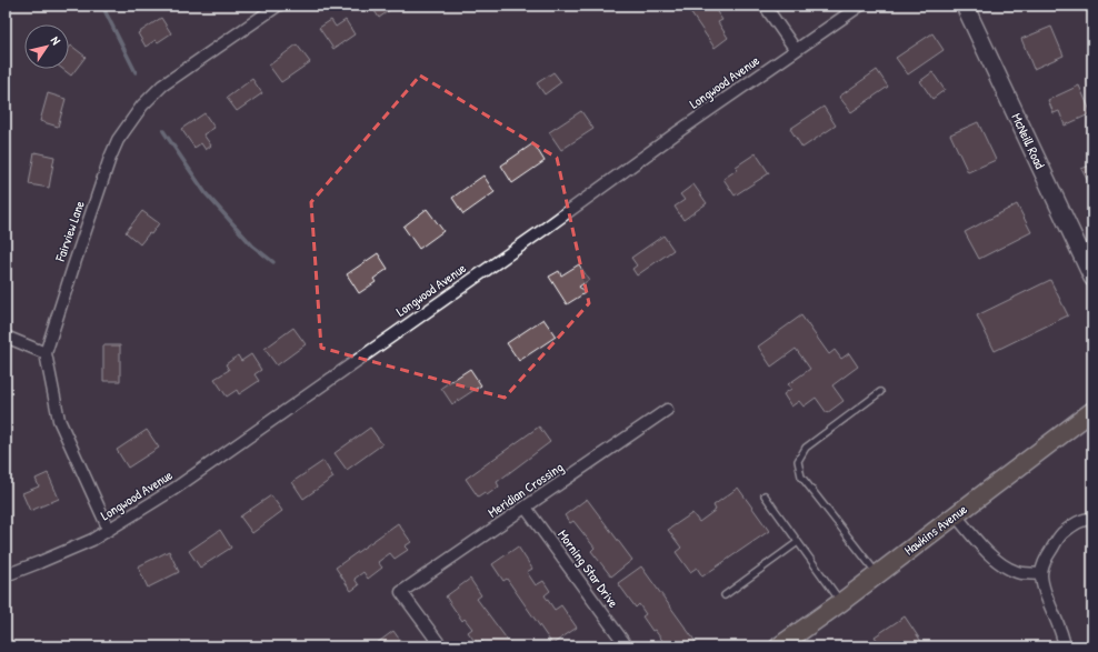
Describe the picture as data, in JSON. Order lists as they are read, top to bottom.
{
  "streets": {
    "main road": ["Hawkins Avenue"],
    "street": [
      "Longwood Avenue",
      "McNeill Road",
      "Fairview Lane",
      "Meridian Crossing",
      "Morning Star Drive"
    ]
  },
  "crossings": [
    ["Longwood Avenue", "Fairview Lane"],
    ["Meridian Crossing", "Morning Star Drive"]
  ],
  "north": "top right"
}
